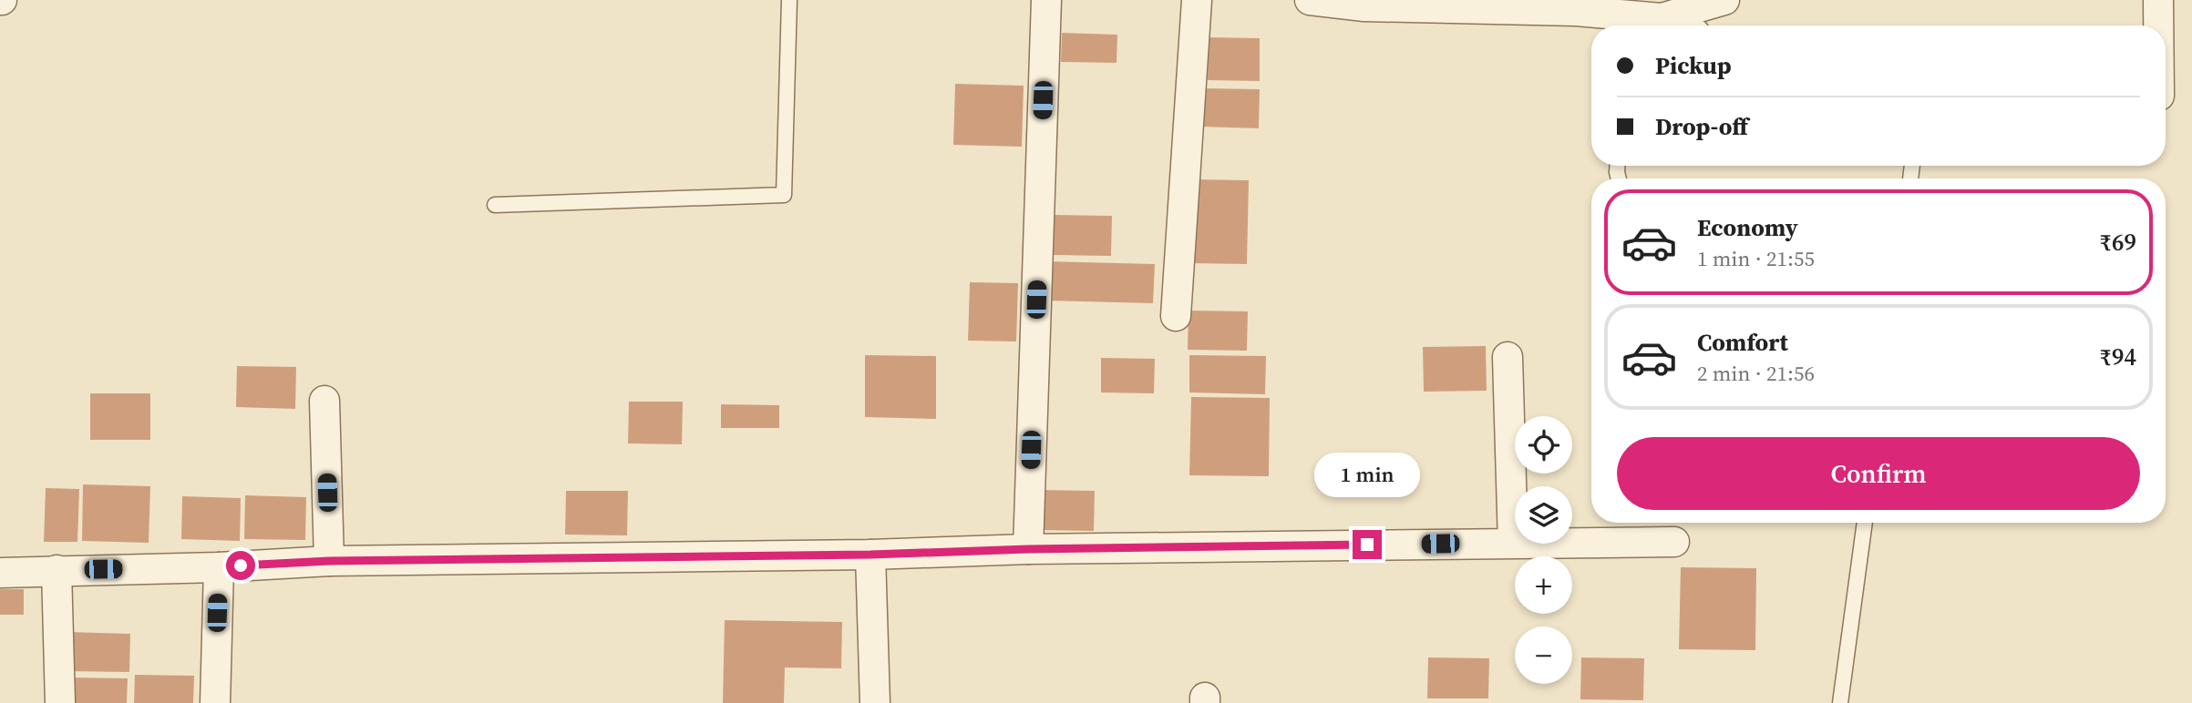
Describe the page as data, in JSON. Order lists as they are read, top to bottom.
{
  "page": {
    "banner": ["Pickup", "Drop-off"],
    "list": [
      {
        "name": "Economy",
        "note": "1 min · 21:55",
        "value": "₹69"
      },
      {
        "name": "Comfort",
        "note": "2 min · 21:56",
        "value": "₹94"
      }
    ],
    "map_buttons": ["+", "−"],
    "buttons": "Confirm",
    "bubble": "1 min"
  }
}
